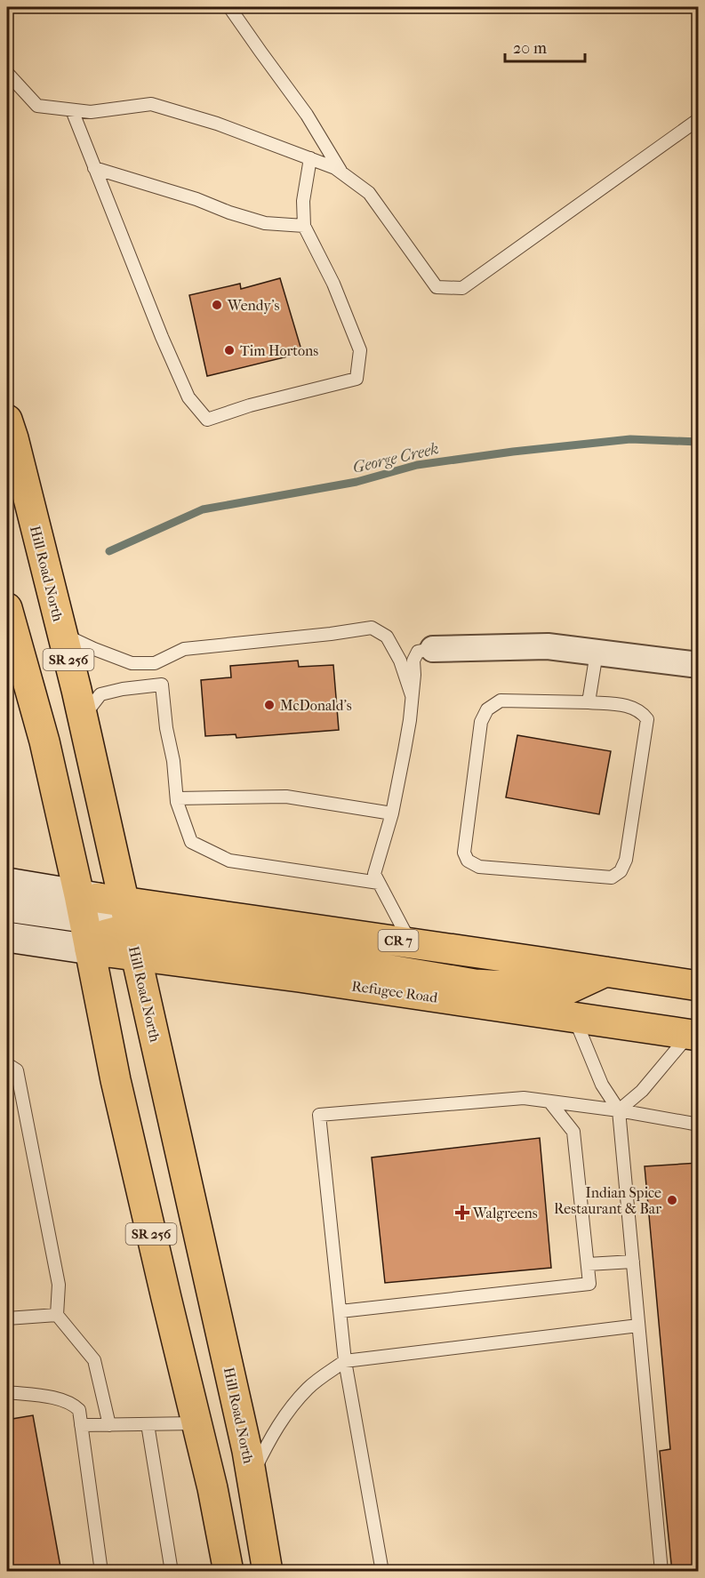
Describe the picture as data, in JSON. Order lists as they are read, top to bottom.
{
  "streets": {
    "main road": [
      "Hill Road North",
      "SR 256",
      "CR 7",
      "Refugee Road"
    ]
  },
  "crossings": [
    ["Hill Road North", "Refugee Road"]
  ],
  "water": ["George Creek"],
  "places": {
    "other": [
      "Wendy's",
      "Tim Hortons",
      "McDonald's",
      "Indian Spice Restaurant & Bar"
    ],
    "health": ["Walgreens"]
  },
  "scale_bar": "20 m"
}
